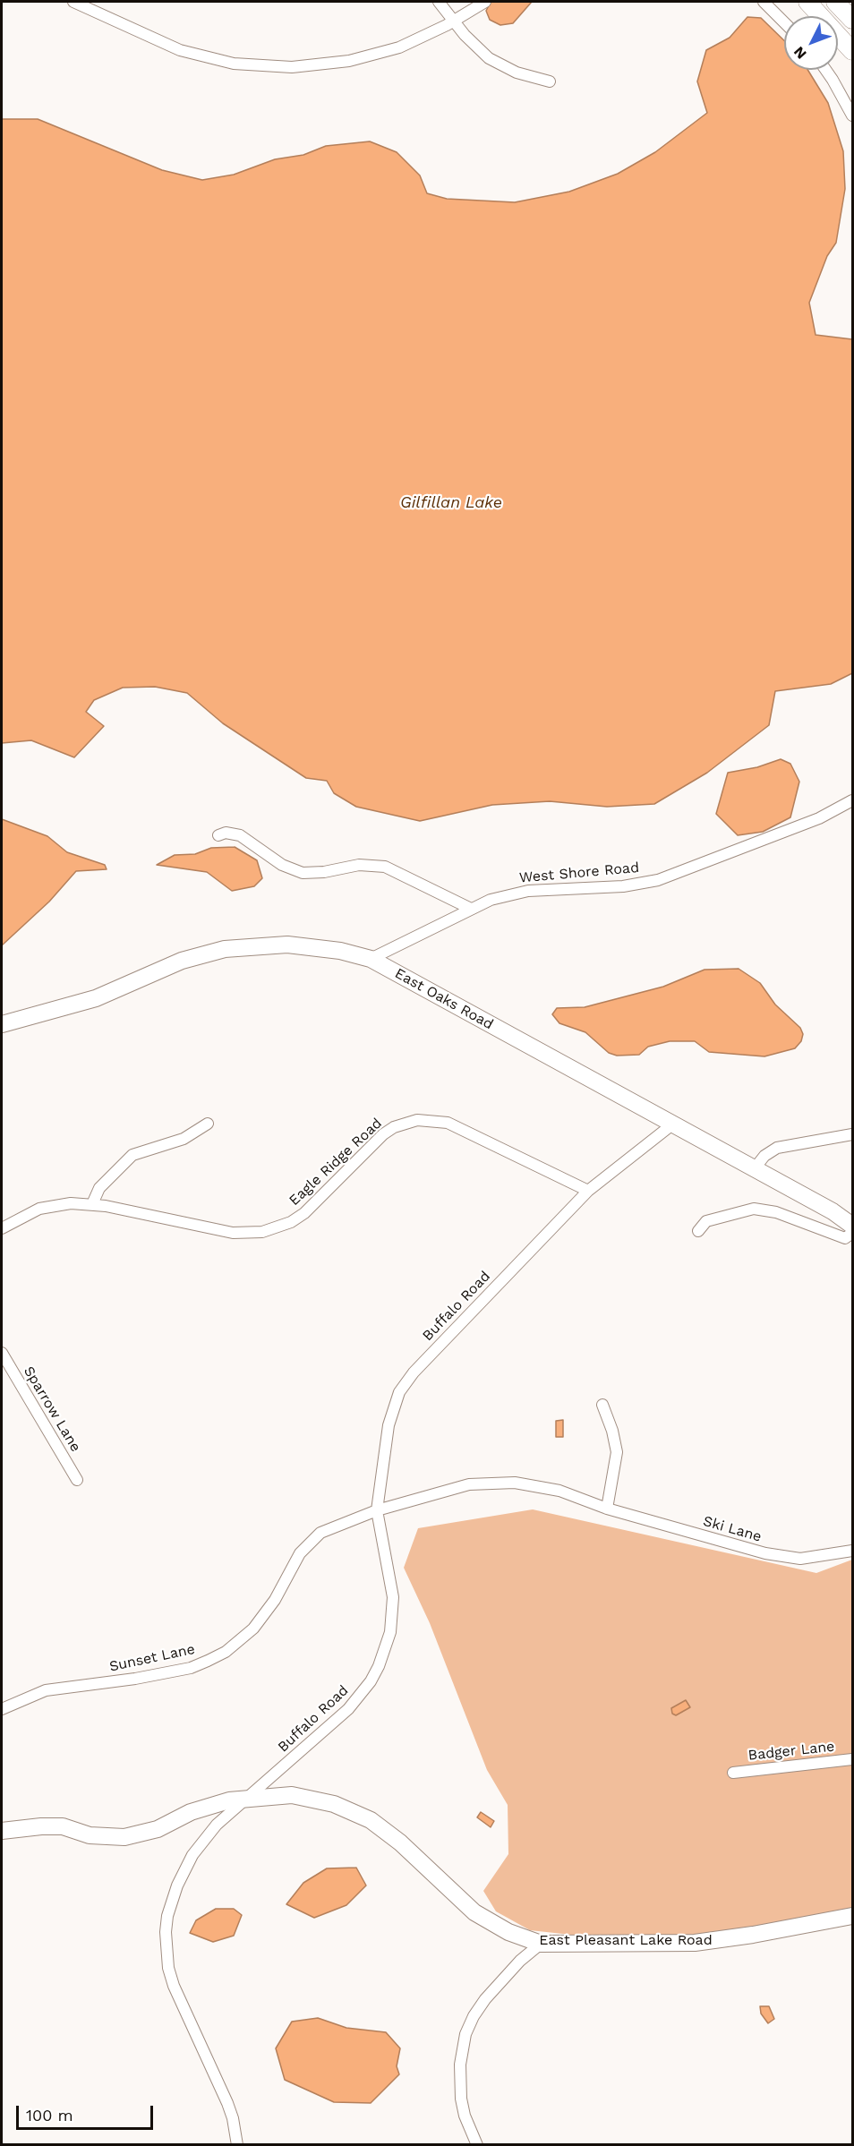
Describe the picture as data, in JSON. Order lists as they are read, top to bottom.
{
  "streets": {
    "street": [
      "West Shore Road",
      "East Oaks Road",
      "Eagle Ridge Road",
      "Buffalo Road",
      "Sparrow Lane",
      "Ski Lane",
      "Sunset Lane",
      "Badger Lane",
      "East Pleasant Lake Road"
    ]
  },
  "crossings": [
    ["West Shore Road", "East Oaks Road"],
    ["East Oaks Road", "Buffalo Road"],
    ["Eagle Ridge Road", "Buffalo Road"],
    ["Buffalo Road", "Ski Lane"],
    ["Buffalo Road", "Sunset Lane"],
    ["Buffalo Road", "East Pleasant Lake Road"],
    ["Ski Lane", "Sunset Lane"]
  ],
  "water": ["Gilfillan Lake"],
  "scale_bar": "100 m",
  "north": "bottom left"
}
